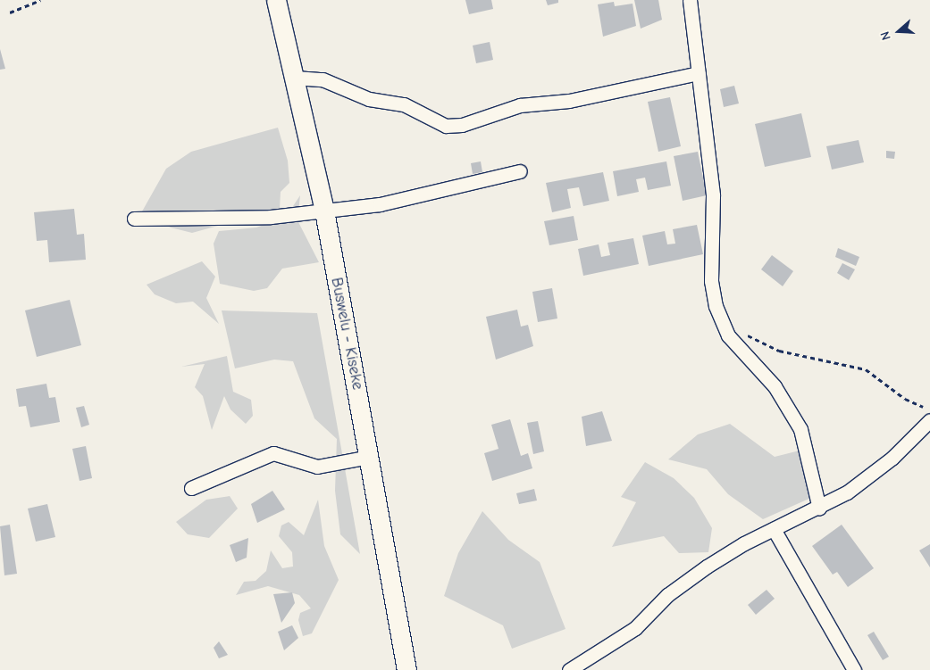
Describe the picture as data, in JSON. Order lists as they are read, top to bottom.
{
  "streets": {
    "main road": ["Buswelu - Kiseke"]
  },
  "north": "left"
}
